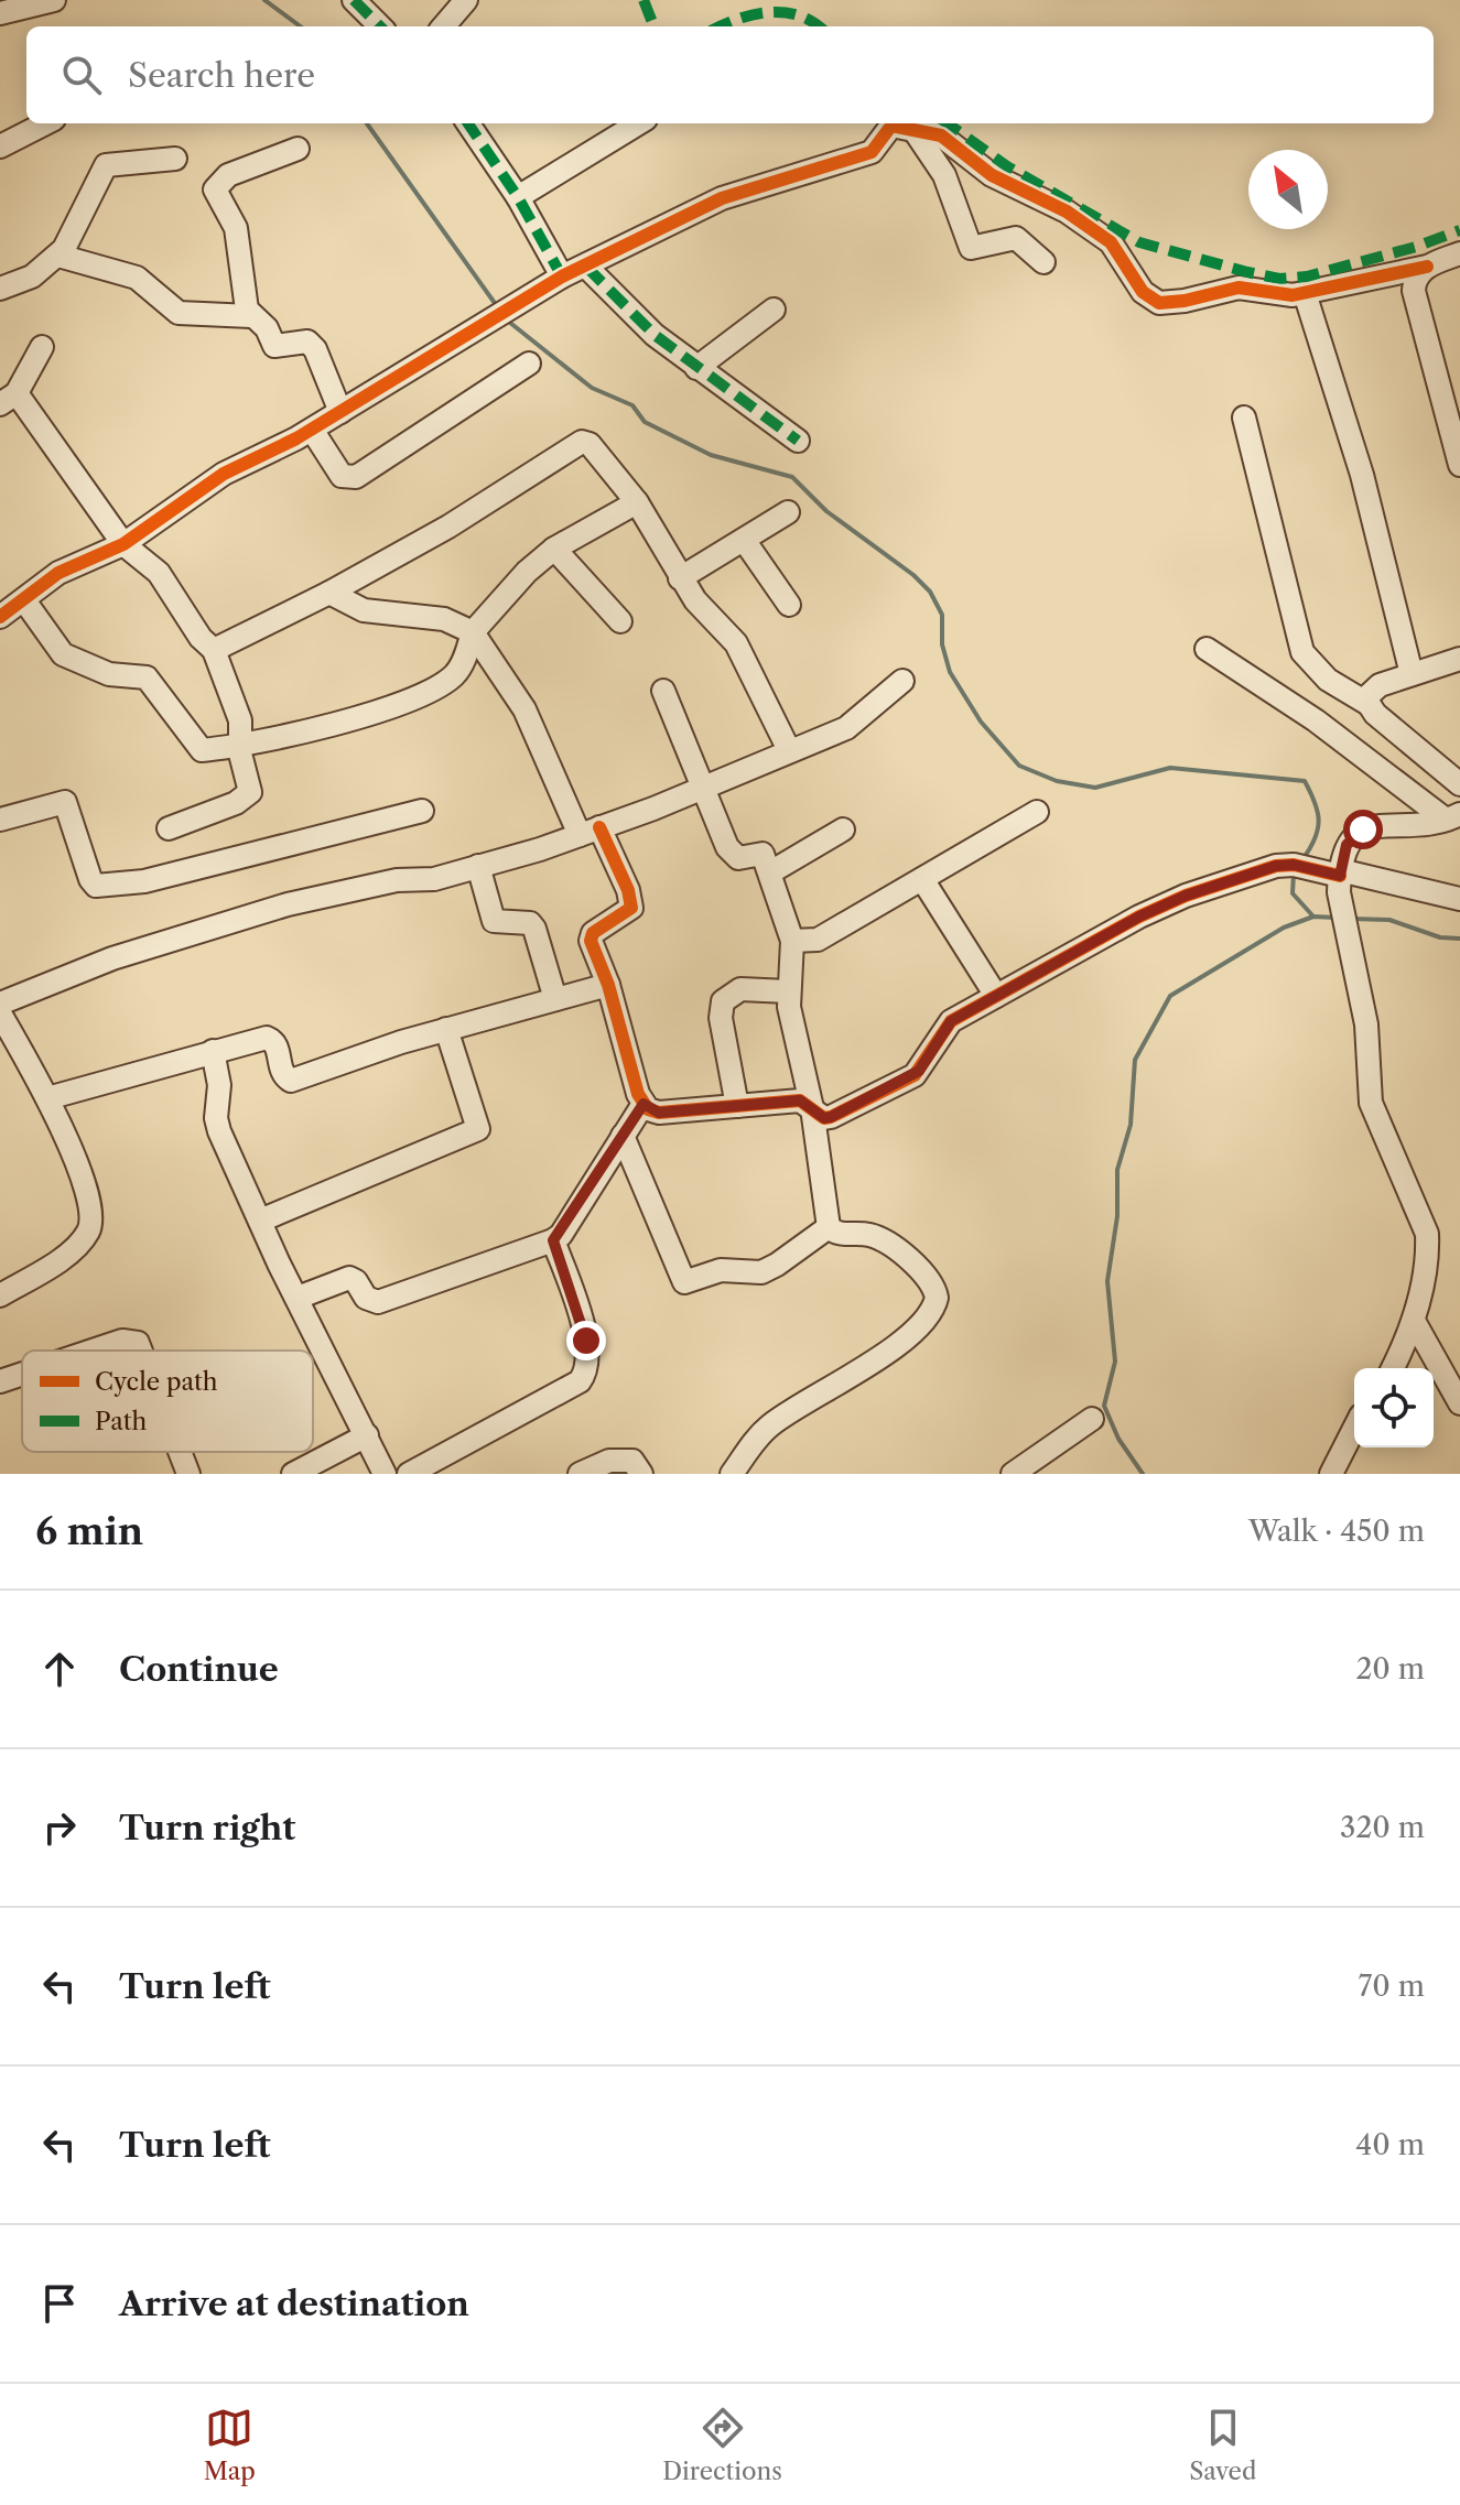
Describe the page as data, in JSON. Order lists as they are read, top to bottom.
{
  "legend": ["Cycle path", "Path"],
  "north": "top left",
  "page": {
    "search": "Search here",
    "heading": ["6 min", "Walk · 450 m"],
    "list": [
      ["Continue", "20 m"],
      ["Turn right", "320 m"],
      ["Turn left", "70 m"],
      ["Turn left", "40 m"],
      "Arrive at destination"
    ],
    "nav": ["Map", "Directions", "Saved"]
  }
}
